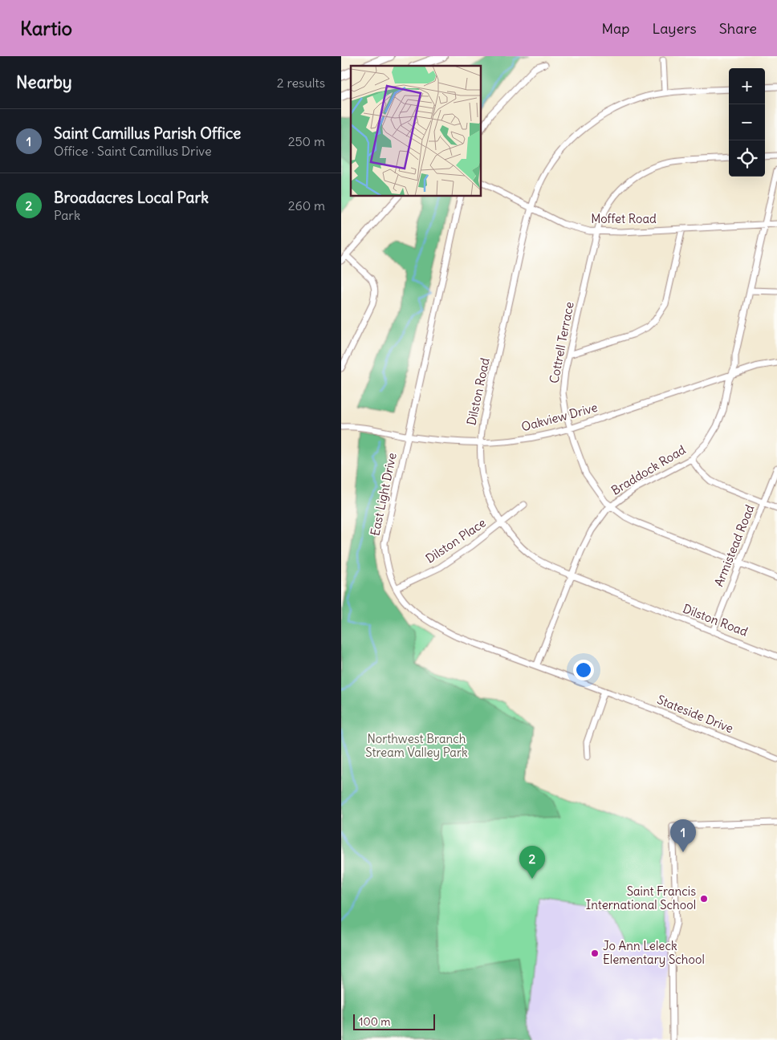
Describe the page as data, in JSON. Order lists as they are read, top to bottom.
{
  "streets": {
    "street": [
      "Moffet Road",
      "Cottrell Terrace",
      "Dilston Road",
      "Oakview Drive",
      "Braddock Road",
      "East Light Drive",
      "Dilston Place",
      "Armistead Road",
      "Stateside Drive"
    ]
  },
  "crossings": [
    ["Moffet Road", "Cottrell Terrace"],
    ["Moffet Road", "Dilston Road"],
    ["Moffet Road", "Braddock Road"],
    ["Cottrell Terrace", "Oakview Drive"],
    ["Cottrell Terrace", "Braddock Road"],
    ["Cottrell Terrace", "Armistead Road"],
    ["Dilston Road", "Oakview Drive"],
    ["Dilston Road", "Braddock Road"],
    ["Dilston Road", "Dilston Place"],
    ["Dilston Road", "Armistead Road"],
    ["Oakview Drive", "Braddock Road"],
    ["Oakview Drive", "East Light Drive"],
    ["Braddock Road", "East Light Drive"],
    ["East Light Drive", "Dilston Place"],
    ["East Light Drive", "Stateside Drive"]
  ],
  "parks": ["Northwest Branch Stream Valley Park"],
  "places": ["Saint Francis International School", "Jo Ann Leleck Elementary School"],
  "scale_bar": "100 m",
  "page": {
    "header": "Kartio",
    "nav": ["Map", "Layers", "Share"],
    "heading": ["Nearby", "2 results"],
    "map_buttons": ["+", "−"],
    "list": [
      {
        "mark": "1",
        "name": "Saint Camillus Parish Office",
        "note": "Office · Saint Camillus Drive",
        "value": "250 m"
      },
      {
        "mark": "2",
        "name": "Broadacres Local Park",
        "note": "Park",
        "value": "260 m"
      }
    ],
    "pins": ["1", "2"],
    "scale": "100 m"
  }
}
